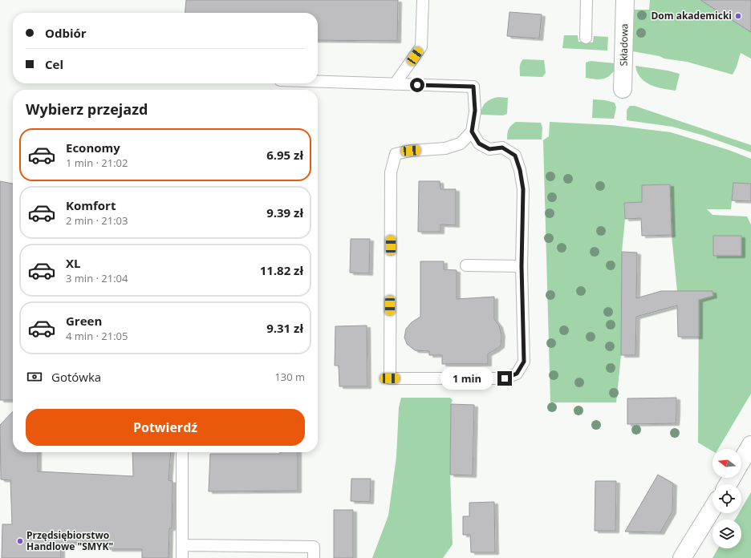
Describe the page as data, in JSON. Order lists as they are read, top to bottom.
{
  "streets": {
    "street": ["Składowa"]
  },
  "places": ["Dom akademicki", "Przędsiębiorstwo Handlowe \"SMYK\""],
  "north": "left",
  "page": {
    "banner": ["Odbiór", "Cel"],
    "heading": "Wybierz przejazd",
    "list": [
      {
        "name": "Economy",
        "note": "1 min · 21:02",
        "value": "6.95 zł"
      },
      {
        "name": "Komfort",
        "note": "2 min · 21:03",
        "value": "9.39 zł"
      },
      {
        "name": "XL",
        "note": "3 min · 21:04",
        "value": "11.82 zł"
      },
      {
        "name": "Green",
        "note": "4 min · 21:05",
        "value": "9.31 zł"
      }
    ],
    "pay": ["Gotówka", "130 m"],
    "bubble": "1 min",
    "buttons": "Potwierdź"
  }
}
